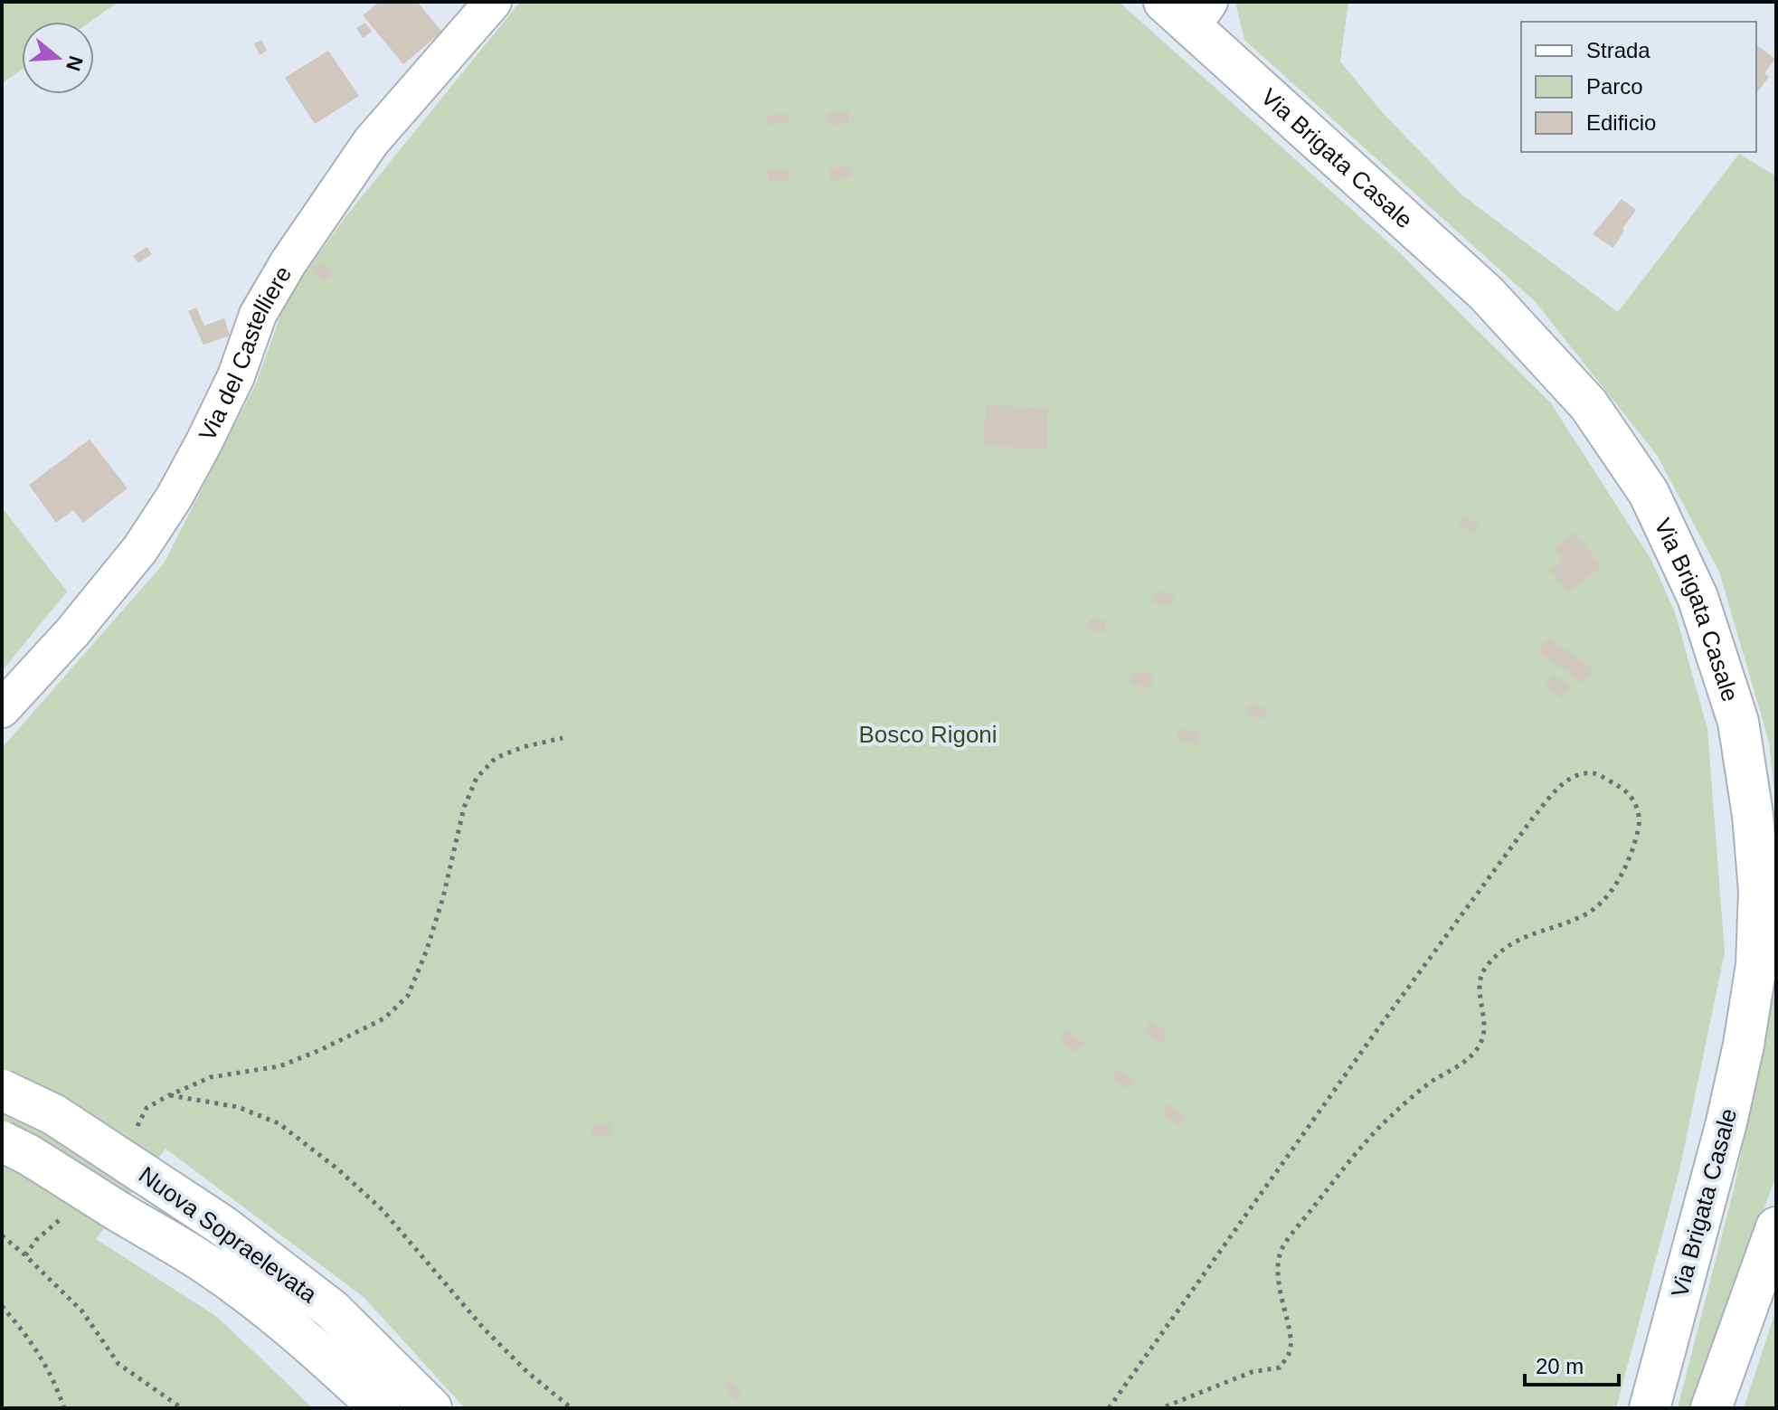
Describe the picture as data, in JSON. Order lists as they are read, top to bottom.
{
  "streets": {
    "main road": ["Via Brigata Casale", "Nuova Sopraelevata"],
    "street": ["Via del Castelliere"]
  },
  "parks": ["Bosco Rigoni"],
  "legend": ["Strada", "Parco", "Edificio"],
  "scale_bar": "20 m",
  "north": "right"
}
